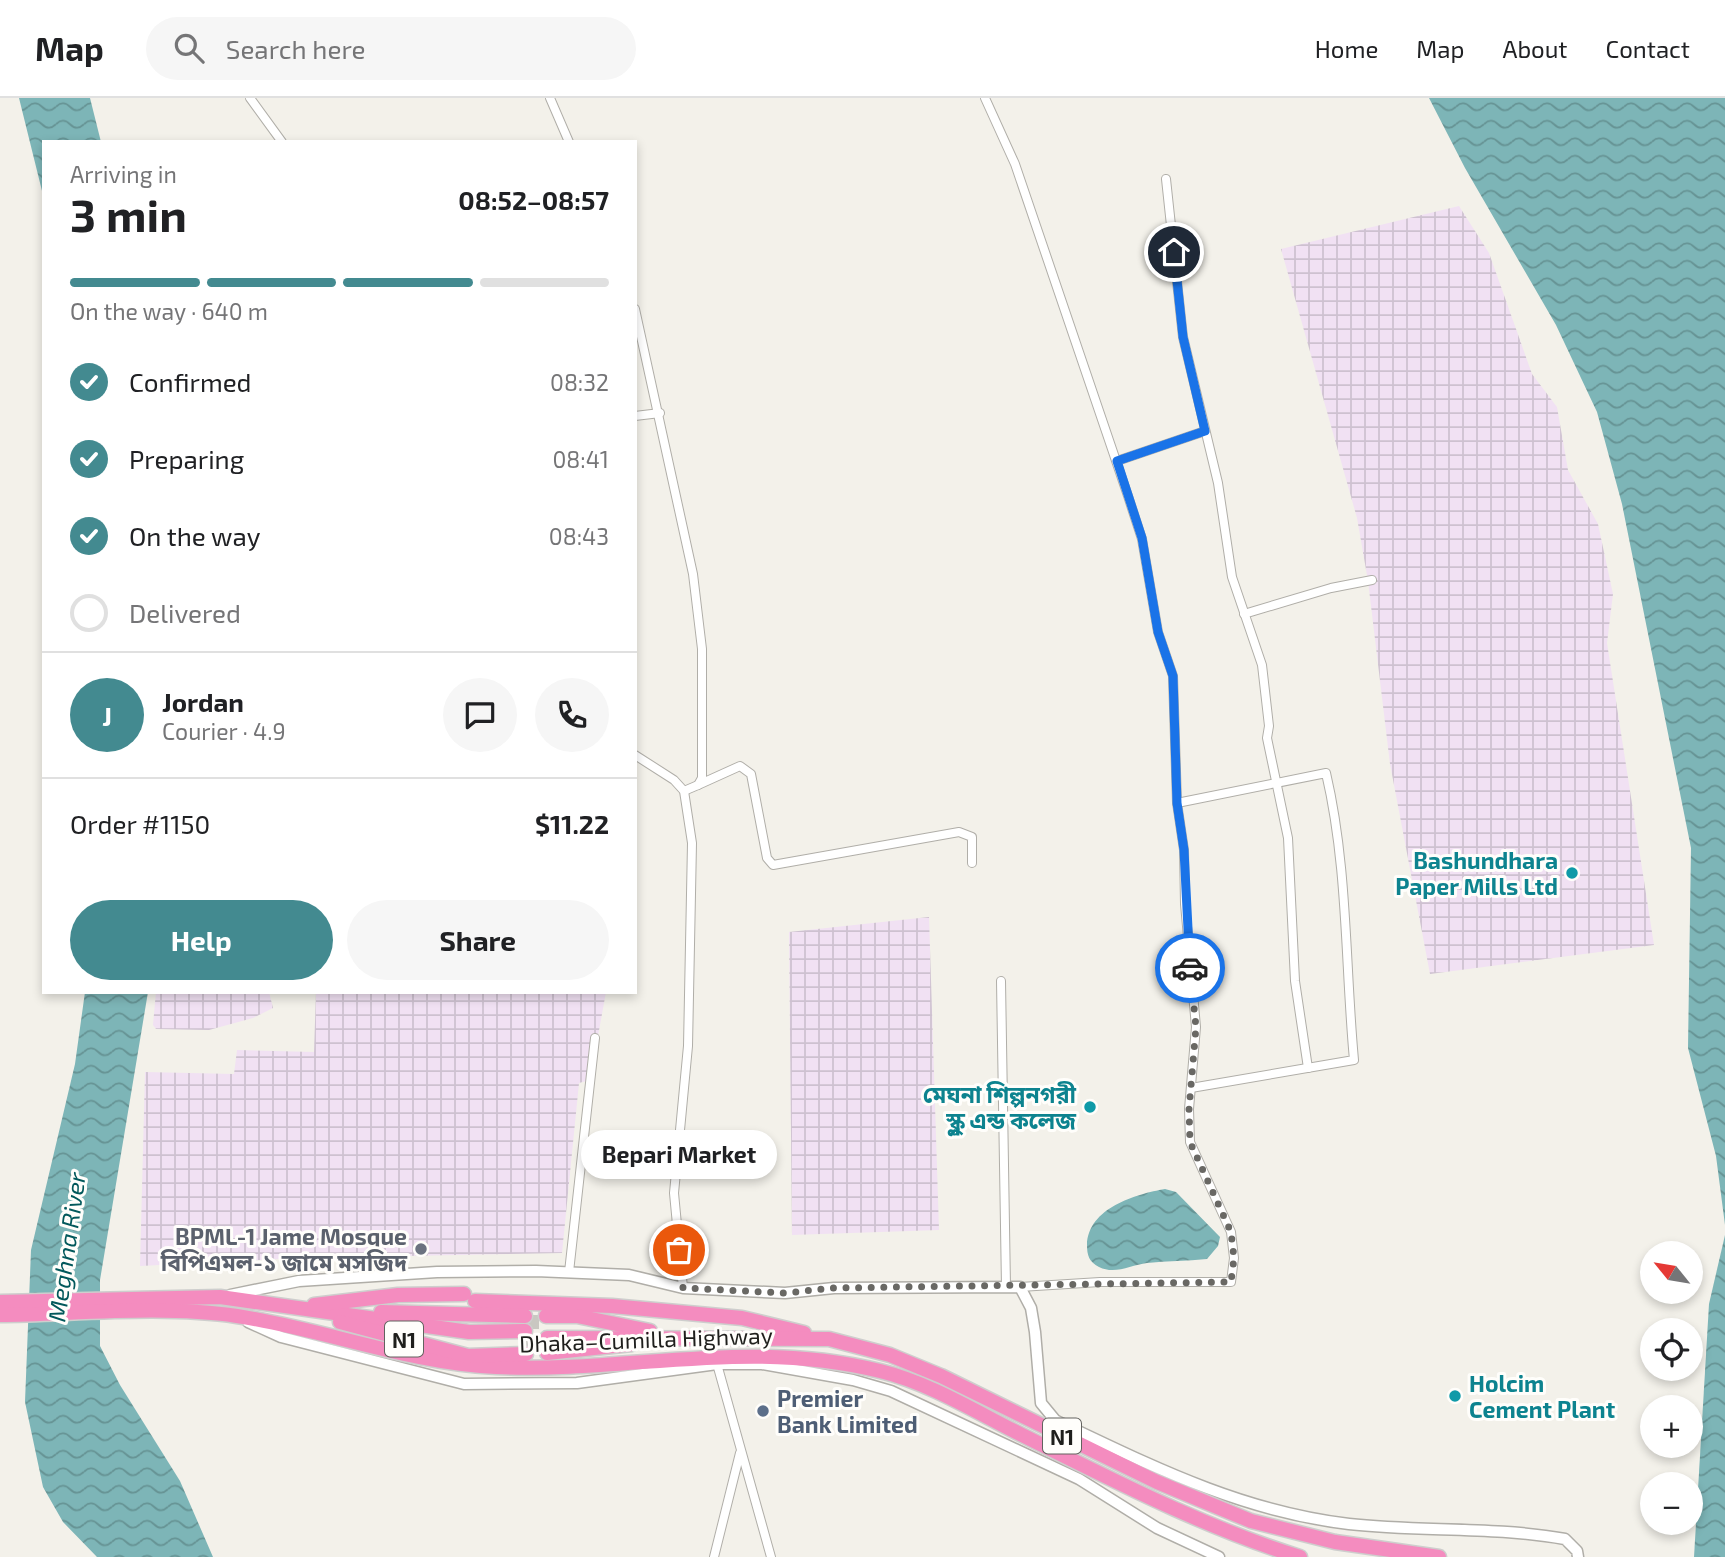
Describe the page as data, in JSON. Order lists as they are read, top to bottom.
{
  "streets": {
    "highway": ["N1", "Dhaka–Cumilla Highway"]
  },
  "water": ["Meghna River"],
  "places": [
    "Bashundhara Paper Mills Ltd",
    "মেঘনা শিল্পনগরী স্কুল এন্ড কলেজ",
    "BPML-1 Jame Mosque বিপিএমল-১ জামে মসজিদ",
    "Bepari Market",
    "Holcim Cement Plant",
    "Premier Bank Limited"
  ],
  "north": "top left",
  "page": {
    "header": "Map",
    "search": "Search here",
    "nav": [
      "Home",
      "Map",
      "About",
      "Contact"
    ],
    "heading": ["3 min", "Arriving in", "08:52–08:57"],
    "panel": [
      "Jordan",
      "Courier · 4.9",
      "Order #1150",
      "$11.22"
    ],
    "bar": "On the way · 640 m",
    "list": [
      ["Confirmed", "08:32"],
      ["Preparing", "08:41"],
      ["On the way", "08:43"],
      "Delivered"
    ],
    "round": "J",
    "buttons": ["Help", "Share"],
    "bubble": "Bepari Market",
    "map_buttons": ["+", "−"]
  }
}
